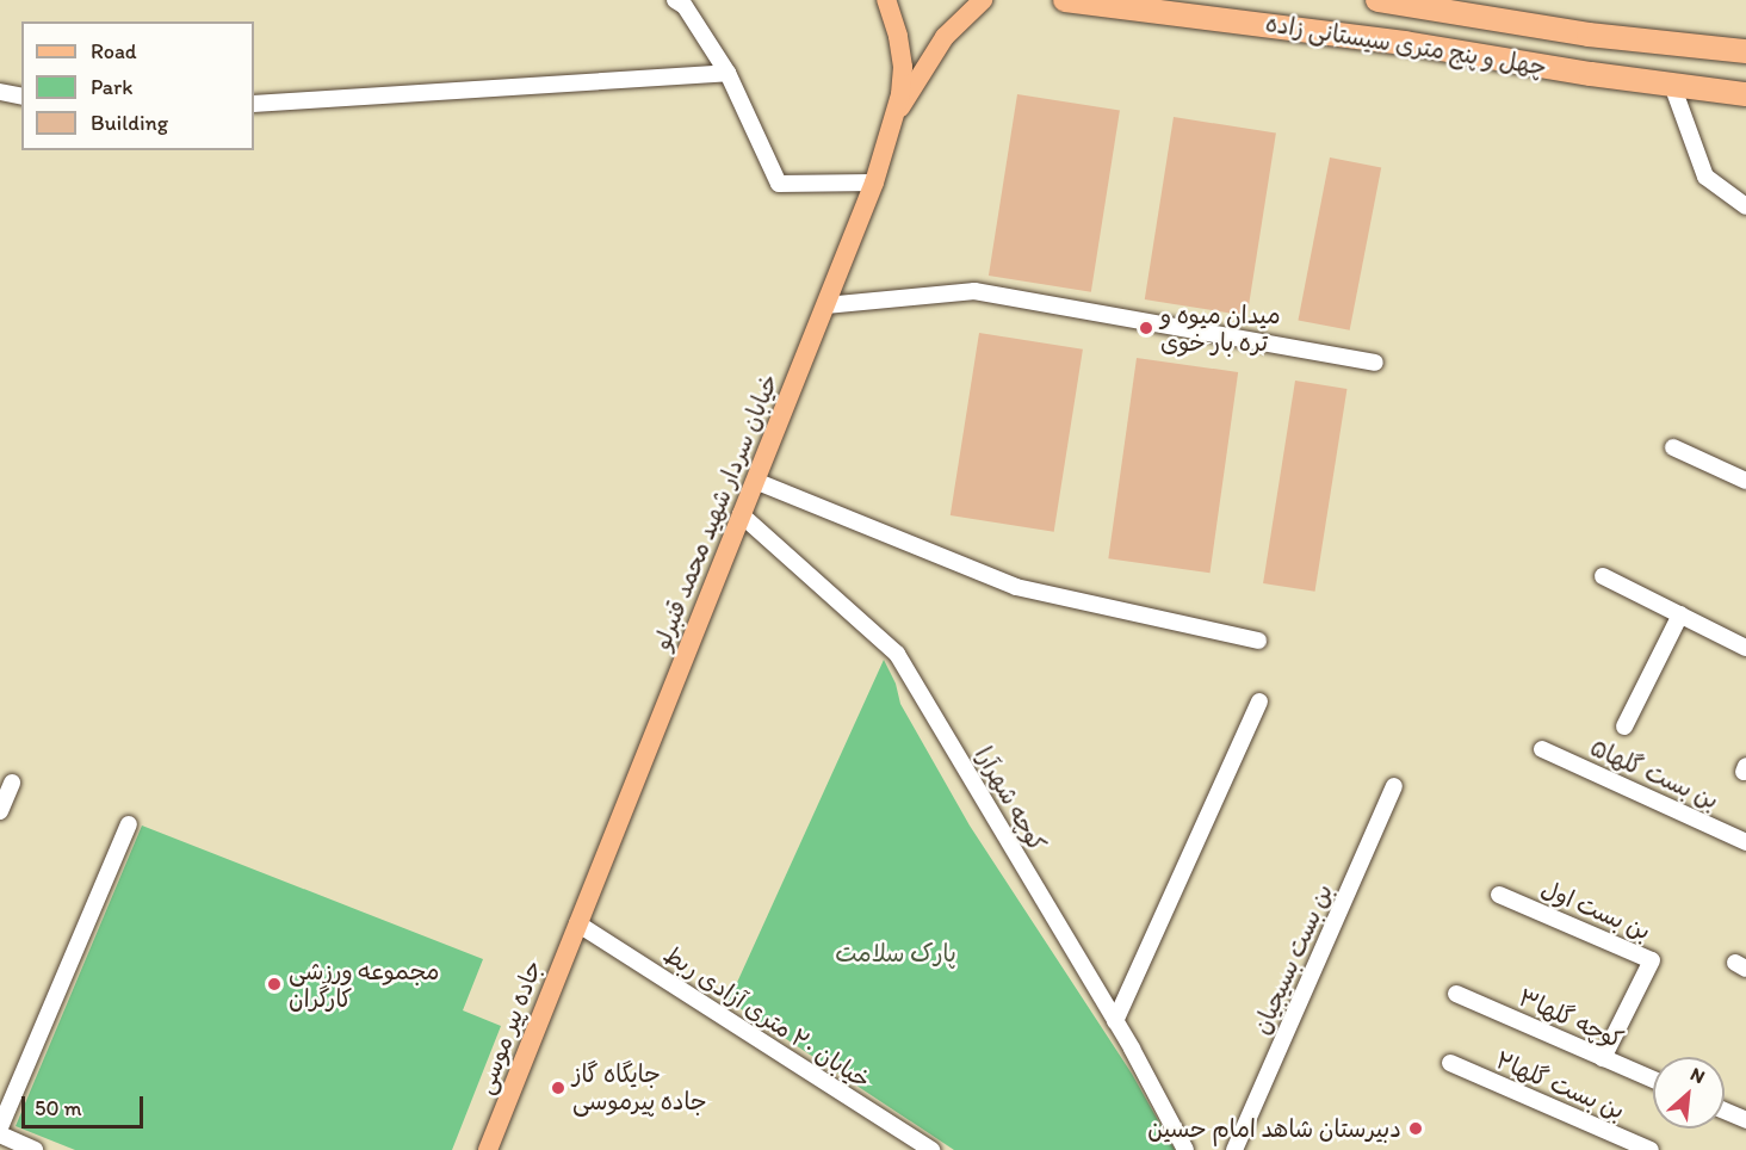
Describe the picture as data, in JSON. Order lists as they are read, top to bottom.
{
  "streets": {
    "highway": ["چهل و پنج متری سیستانی زاده"],
    "main road": ["خیابان سردار شهید محمد قنبرلو", "جاده پیر موسی"],
    "street": [
      "بن بست گلها۵",
      "کوچه شهرآرا",
      "بن بست اول",
      "بن بست بسیجیان",
      "خیابان ۲۰ متری آزادی ربط",
      "کوچه گلها۳",
      "بن بست گلها۲"
    ]
  },
  "crossings": [
    ["خیابان سردار شهید محمد قنبرلو", "کوچه شهرآرا"],
    ["خیابان سردار شهید محمد قنبرلو", "خیابان ۲۰ متری آزادی ربط"],
    ["خیابان سردار شهید محمد قنبرلو", "جاده پیر موسی"],
    ["بن بست اول", "کوچه گلها۳"],
    ["خیابان ۲۰ متری آزادی ربط", "جاده پیر موسی"]
  ],
  "parks": ["پارک سلامت"],
  "places": [
    "میدان میوه و تره بار خوی",
    "مجموعه ورزشی کارگران",
    "جایگاه گاز جاده پیرموسی",
    "دبیرستان شاهد امام حسین"
  ],
  "legend": ["Road", "Park", "Building"],
  "scale_bar": "50 m",
  "north": "top right"
}
